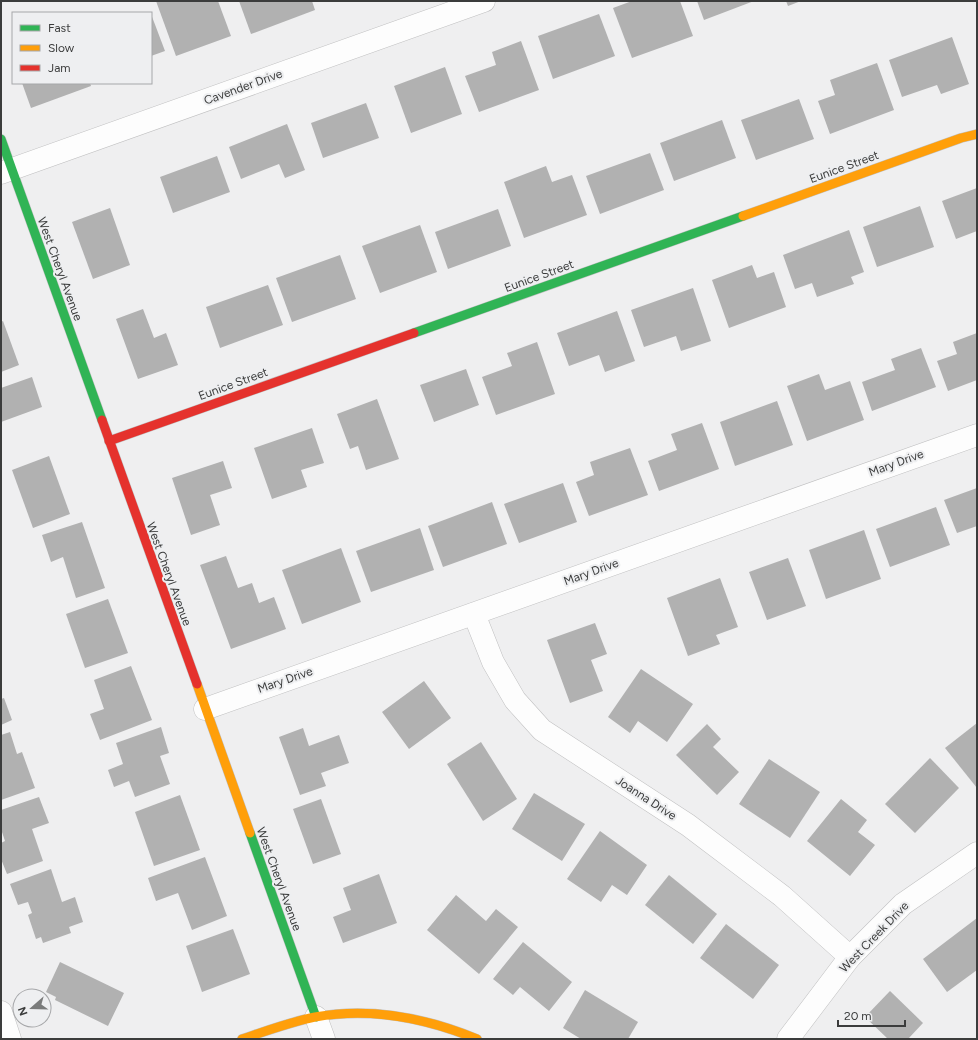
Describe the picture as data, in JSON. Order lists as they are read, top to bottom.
{
  "streets": {
    "street": [
      "Cavender Drive",
      "Eunice Street",
      "West Cheryl Avenue",
      "Mary Drive",
      "Joanna Drive",
      "West Creek Drive"
    ]
  },
  "crossings": [
    ["Cavender Drive", "West Cheryl Avenue"],
    ["Eunice Street", "West Cheryl Avenue"],
    ["West Cheryl Avenue", "Mary Drive"],
    ["Mary Drive", "Joanna Drive"],
    ["Joanna Drive", "West Creek Drive"]
  ],
  "legend": ["Fast", "Slow", "Jam"],
  "scale_bar": "20 m",
  "north": "left"
}
